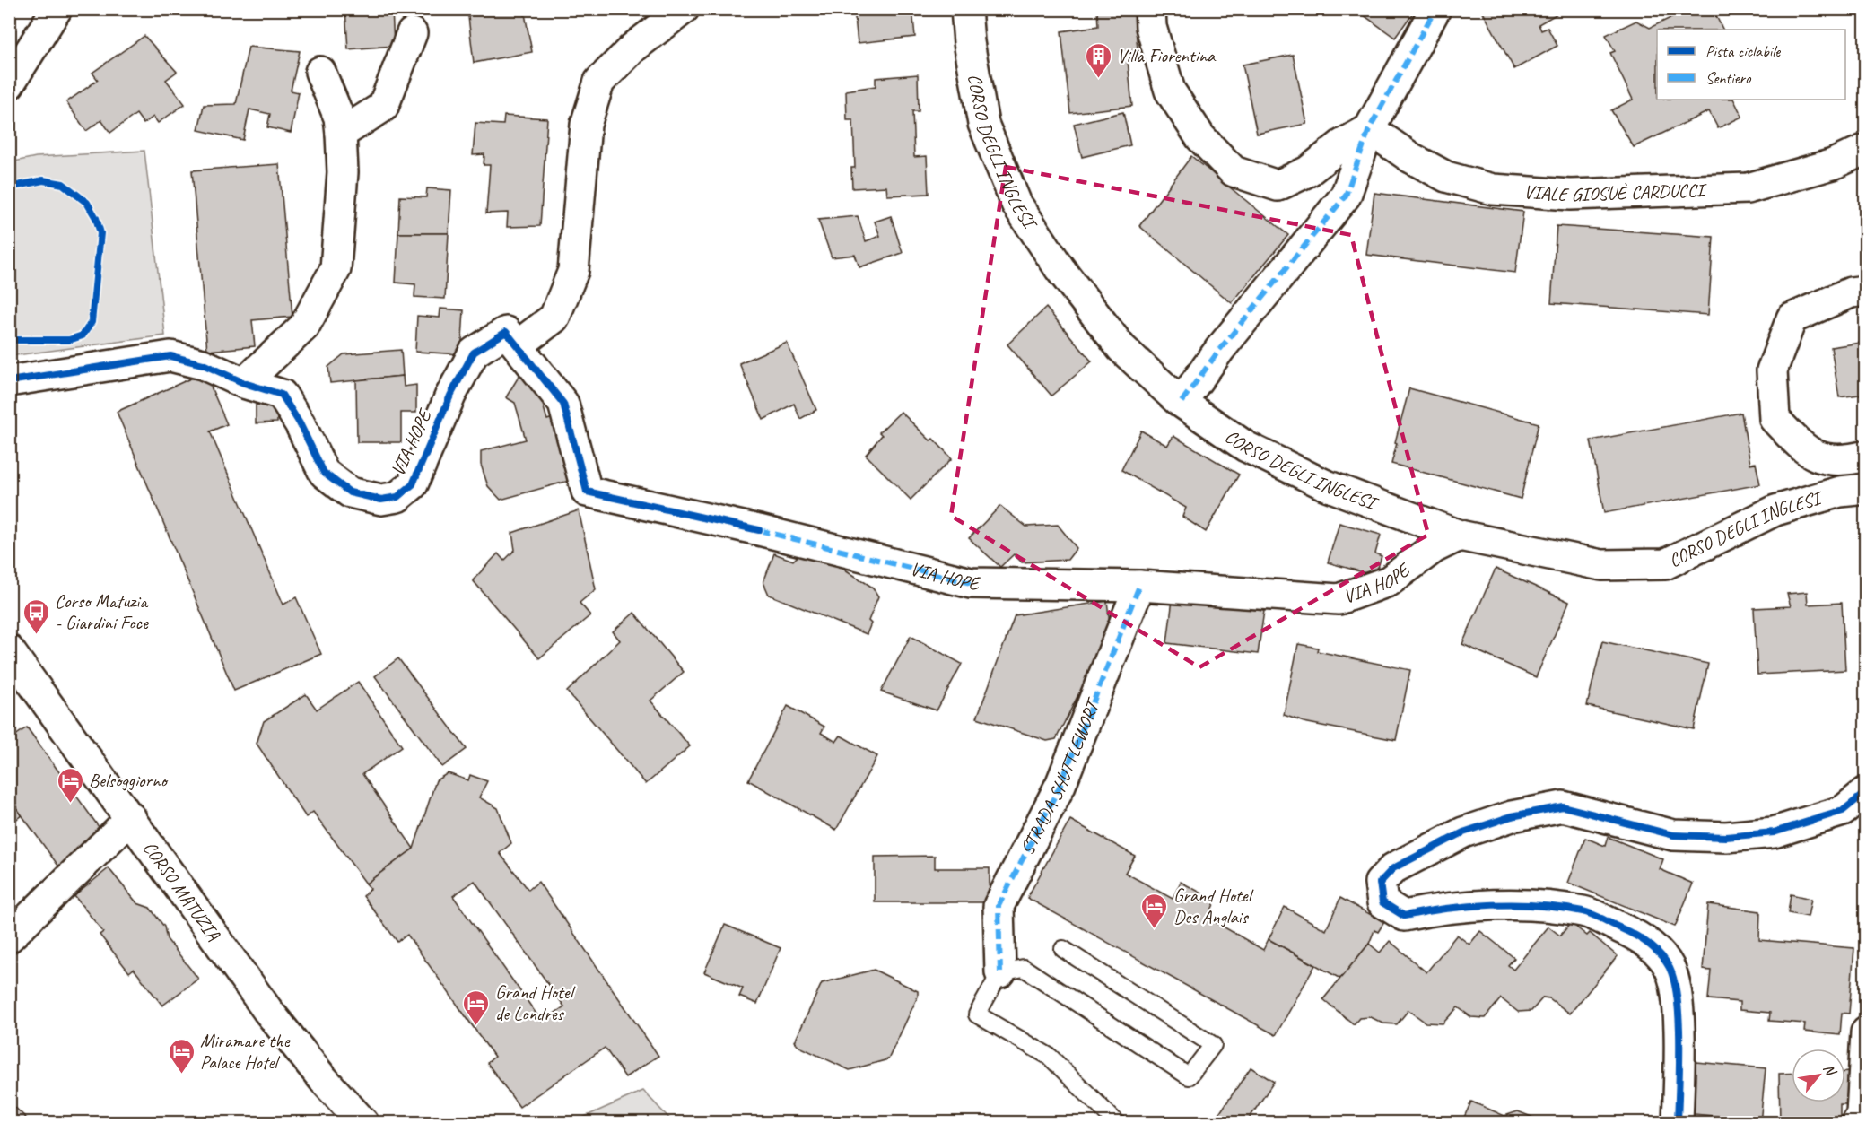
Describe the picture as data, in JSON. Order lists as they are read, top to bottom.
{
  "streets": {
    "street": [
      "CORSO DEGLI INGLESI",
      "VIALE GIOSUÈ CARDUCCI",
      "VIA HOPE",
      "STRADA SHUTTLEWORT",
      "CORSO MATUZIA"
    ]
  },
  "crossings": [
    ["CORSO DEGLI INGLESI", "VIA HOPE"],
    ["VIA HOPE", "STRADA SHUTTLEWORT"]
  ],
  "places": {
    "building": ["Villa Fiorentina"],
    "bus stop": ["Corso Matuzia - Giardini Foce"],
    "hotel": [
      "Belsoggiorno",
      "Grand Hotel Des Anglais",
      "Grand Hotel de Londres",
      "Miramare the Palace Hotel"
    ]
  },
  "legend": ["Pista ciclabile", "Sentiero"],
  "north": "top right"
}
